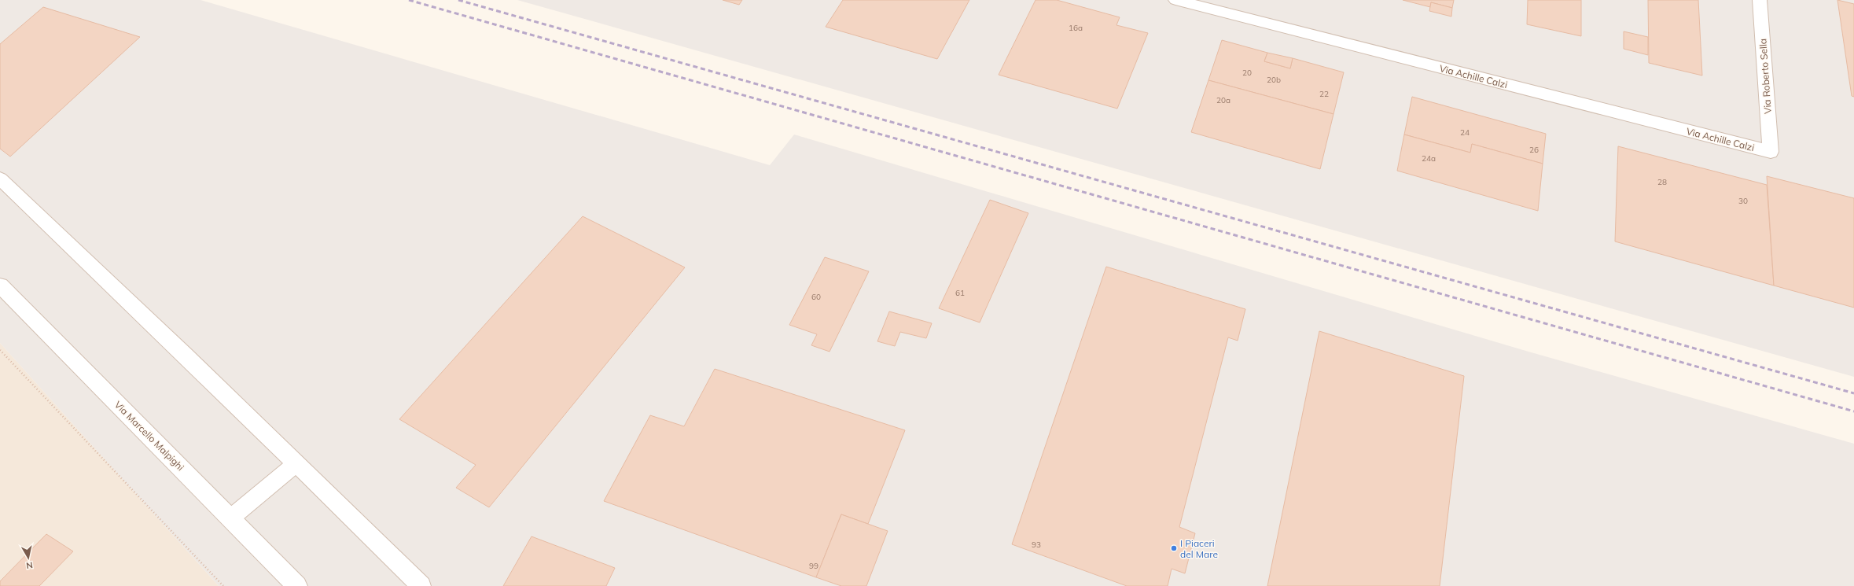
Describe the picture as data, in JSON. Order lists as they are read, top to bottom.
{
  "streets": {
    "street": ["Via Achille Calzi", "Via Roberto Sella", "Via Marcello Malpighi"]
  },
  "crossings": [
    ["Via Achille Calzi", "Via Roberto Sella"]
  ],
  "places": ["I Piaceri del Mare"],
  "house_numbers": [
    "16a",
    "20",
    "20b",
    "22",
    "20a",
    "24",
    "26",
    "24a",
    "28",
    "30",
    "61",
    "60",
    "93",
    "99"
  ],
  "north": "bottom"
}
